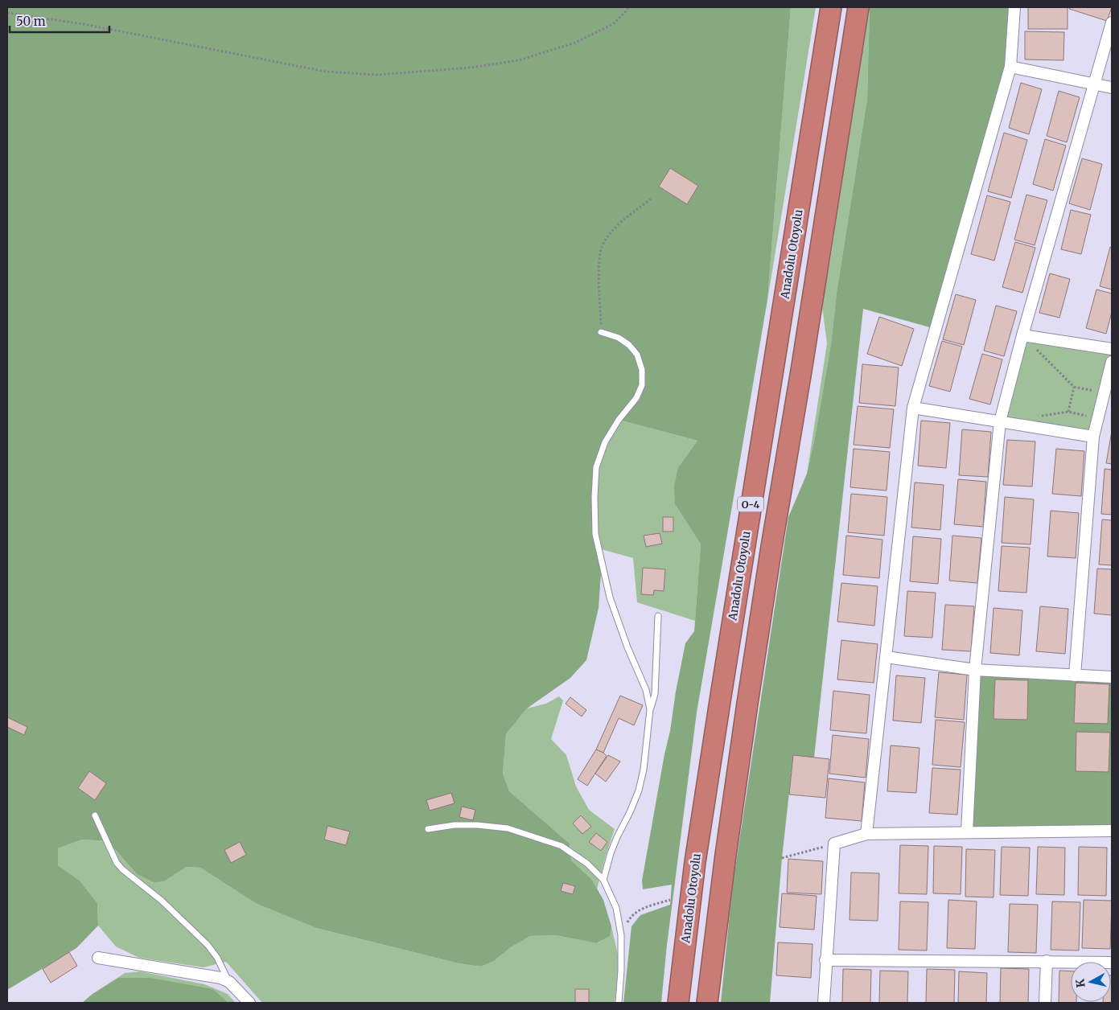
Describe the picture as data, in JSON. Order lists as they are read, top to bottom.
{
  "streets": {
    "highway": ["Anadolu Otoyolu", "O-4"]
  },
  "scale_bar": "50 m",
  "north": "left"
}
